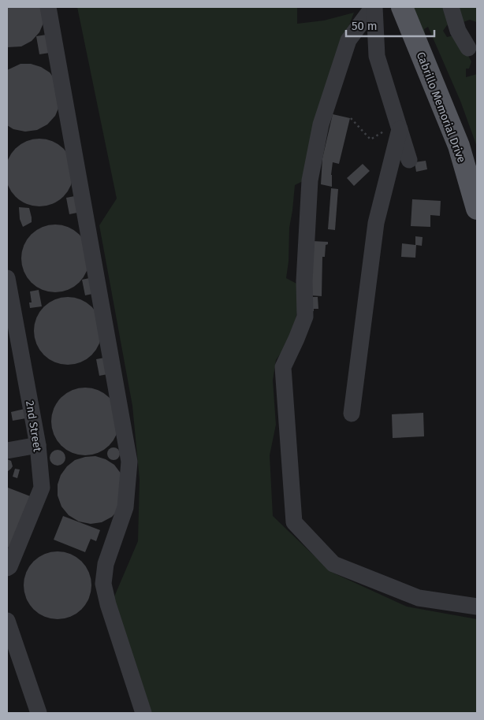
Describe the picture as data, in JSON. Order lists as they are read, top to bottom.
{
  "streets": {
    "main road": ["Cabrillo Memorial Drive"],
    "street": ["2nd Street"]
  },
  "scale_bar": "50 m"
}
